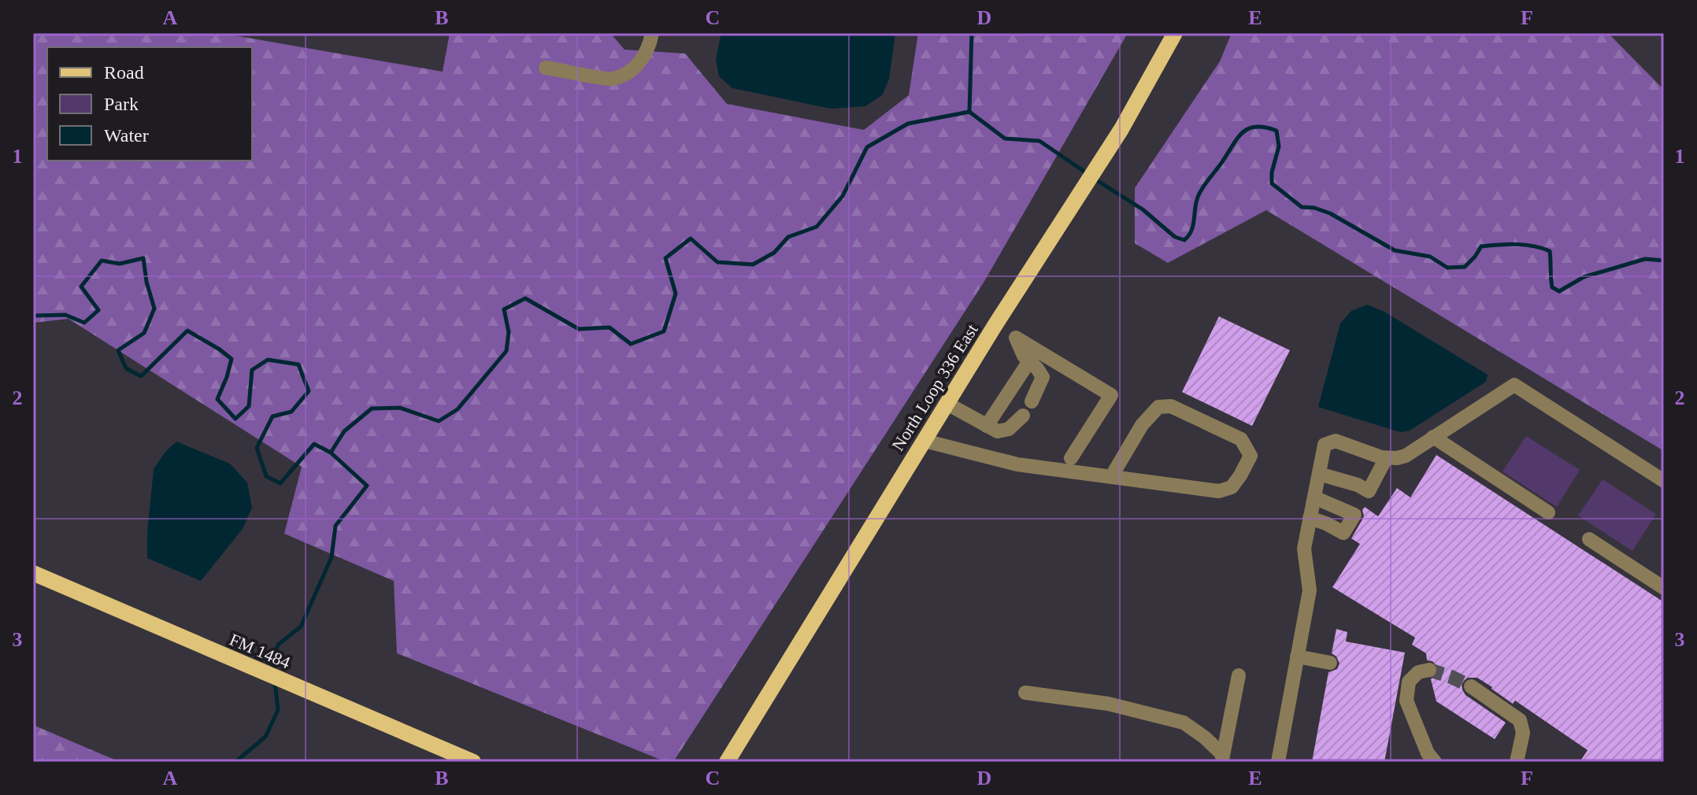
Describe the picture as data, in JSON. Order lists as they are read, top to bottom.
{
  "streets": {
    "main road": ["North Loop 336 East", "FM 1484"]
  },
  "legend": ["Road", "Park", "Water"],
  "grid": {
    "columns": [
      "A",
      "B",
      "C",
      "D",
      "E",
      "F"
    ],
    "rows": ["1", "2", "3"]
  }
}
